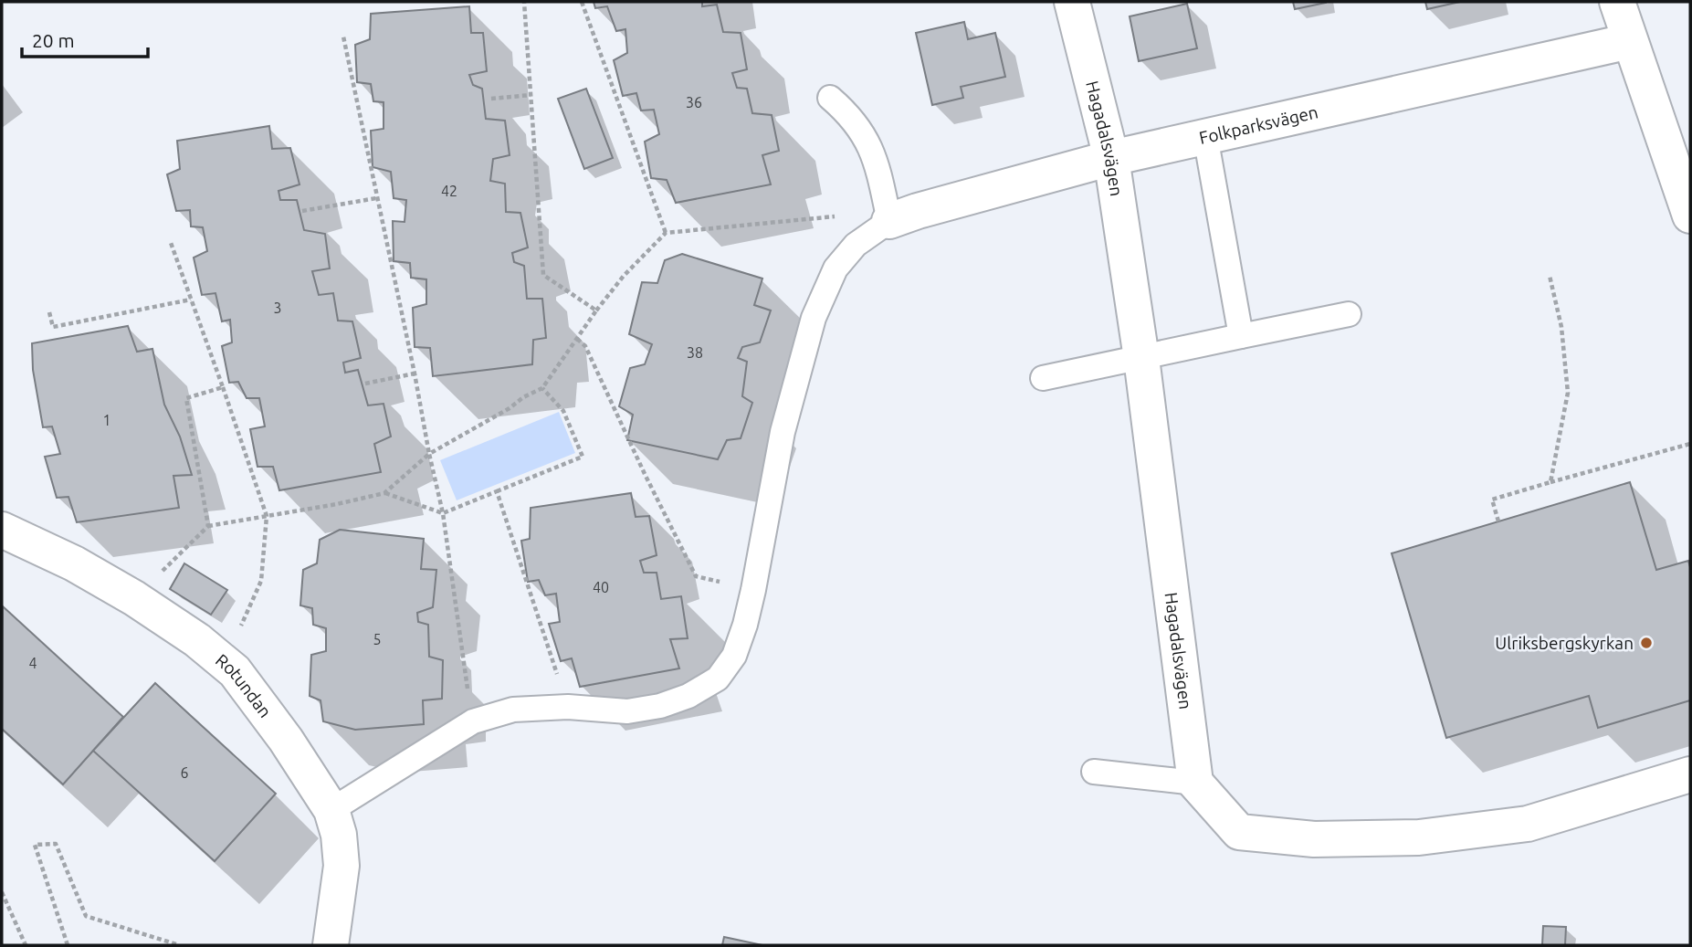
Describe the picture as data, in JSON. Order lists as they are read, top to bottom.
{
  "streets": {
    "street": ["Folkparksvägen", "Hagadalsvägen", "Rotundan"]
  },
  "crossings": [
    ["Folkparksvägen", "Hagadalsvägen"]
  ],
  "places": ["Ulriksbergskyrkan"],
  "house_numbers": [
    "36",
    "42",
    "3",
    "38",
    "1",
    "40",
    "5",
    "4",
    "6"
  ],
  "scale_bar": "20 m"
}
